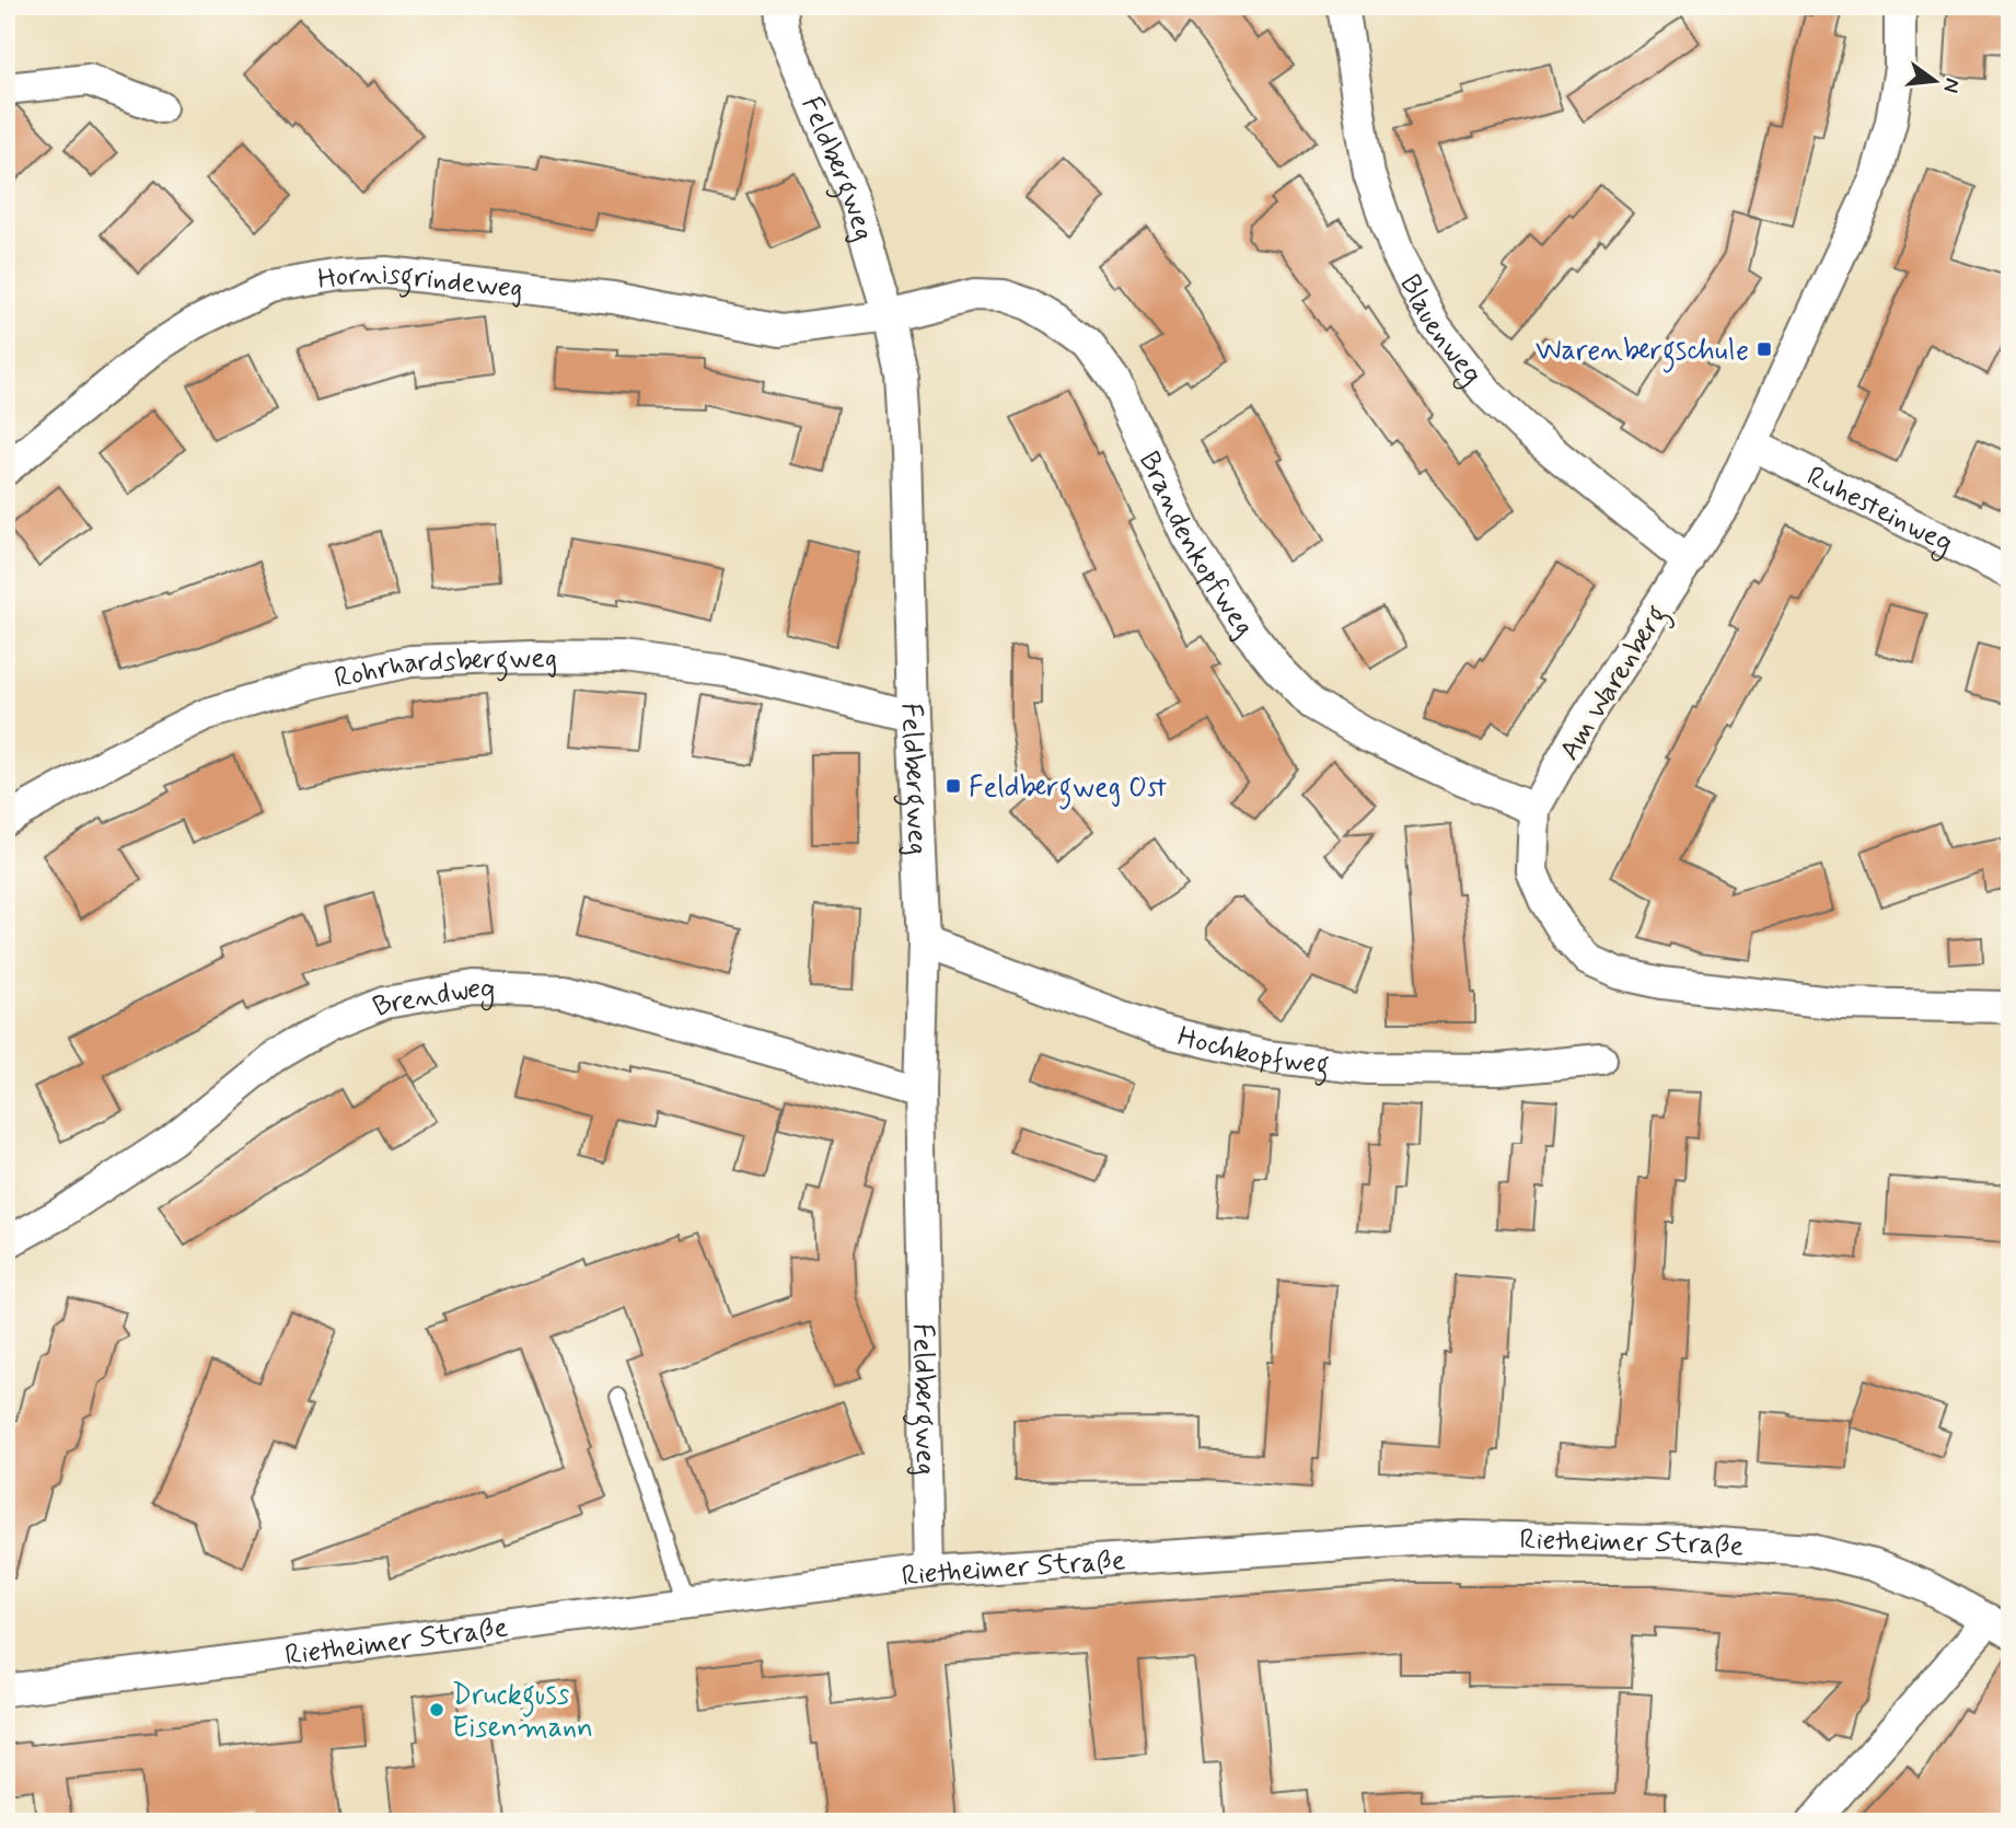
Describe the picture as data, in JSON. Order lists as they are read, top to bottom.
{
  "streets": {
    "street": [
      "Feldbergweg",
      "Hornisgrindeweg",
      "Blauenweg",
      "Ruhesteinweg",
      "Brandenkopfweg",
      "Rohrhardsbergweg",
      "Am Warenberg",
      "Brendweg",
      "Hochkopfweg",
      "Rietheimer Straße"
    ]
  },
  "crossings": [
    ["Feldbergweg", "Hornisgrindeweg"],
    ["Feldbergweg", "Brandenkopfweg"],
    ["Feldbergweg", "Rohrhardsbergweg"],
    ["Feldbergweg", "Brendweg"],
    ["Feldbergweg", "Hochkopfweg"],
    ["Feldbergweg", "Rietheimer Straße"],
    ["Hornisgrindeweg", "Brandenkopfweg"],
    ["Blauenweg", "Am Warenberg"],
    ["Ruhesteinweg", "Am Warenberg"],
    ["Brandenkopfweg", "Am Warenberg"]
  ],
  "places": {
    "transit": ["Warenbergschule", "Feldbergweg Ost"],
    "other": ["Druckguss Eisenmann"]
  },
  "north": "right"
}
